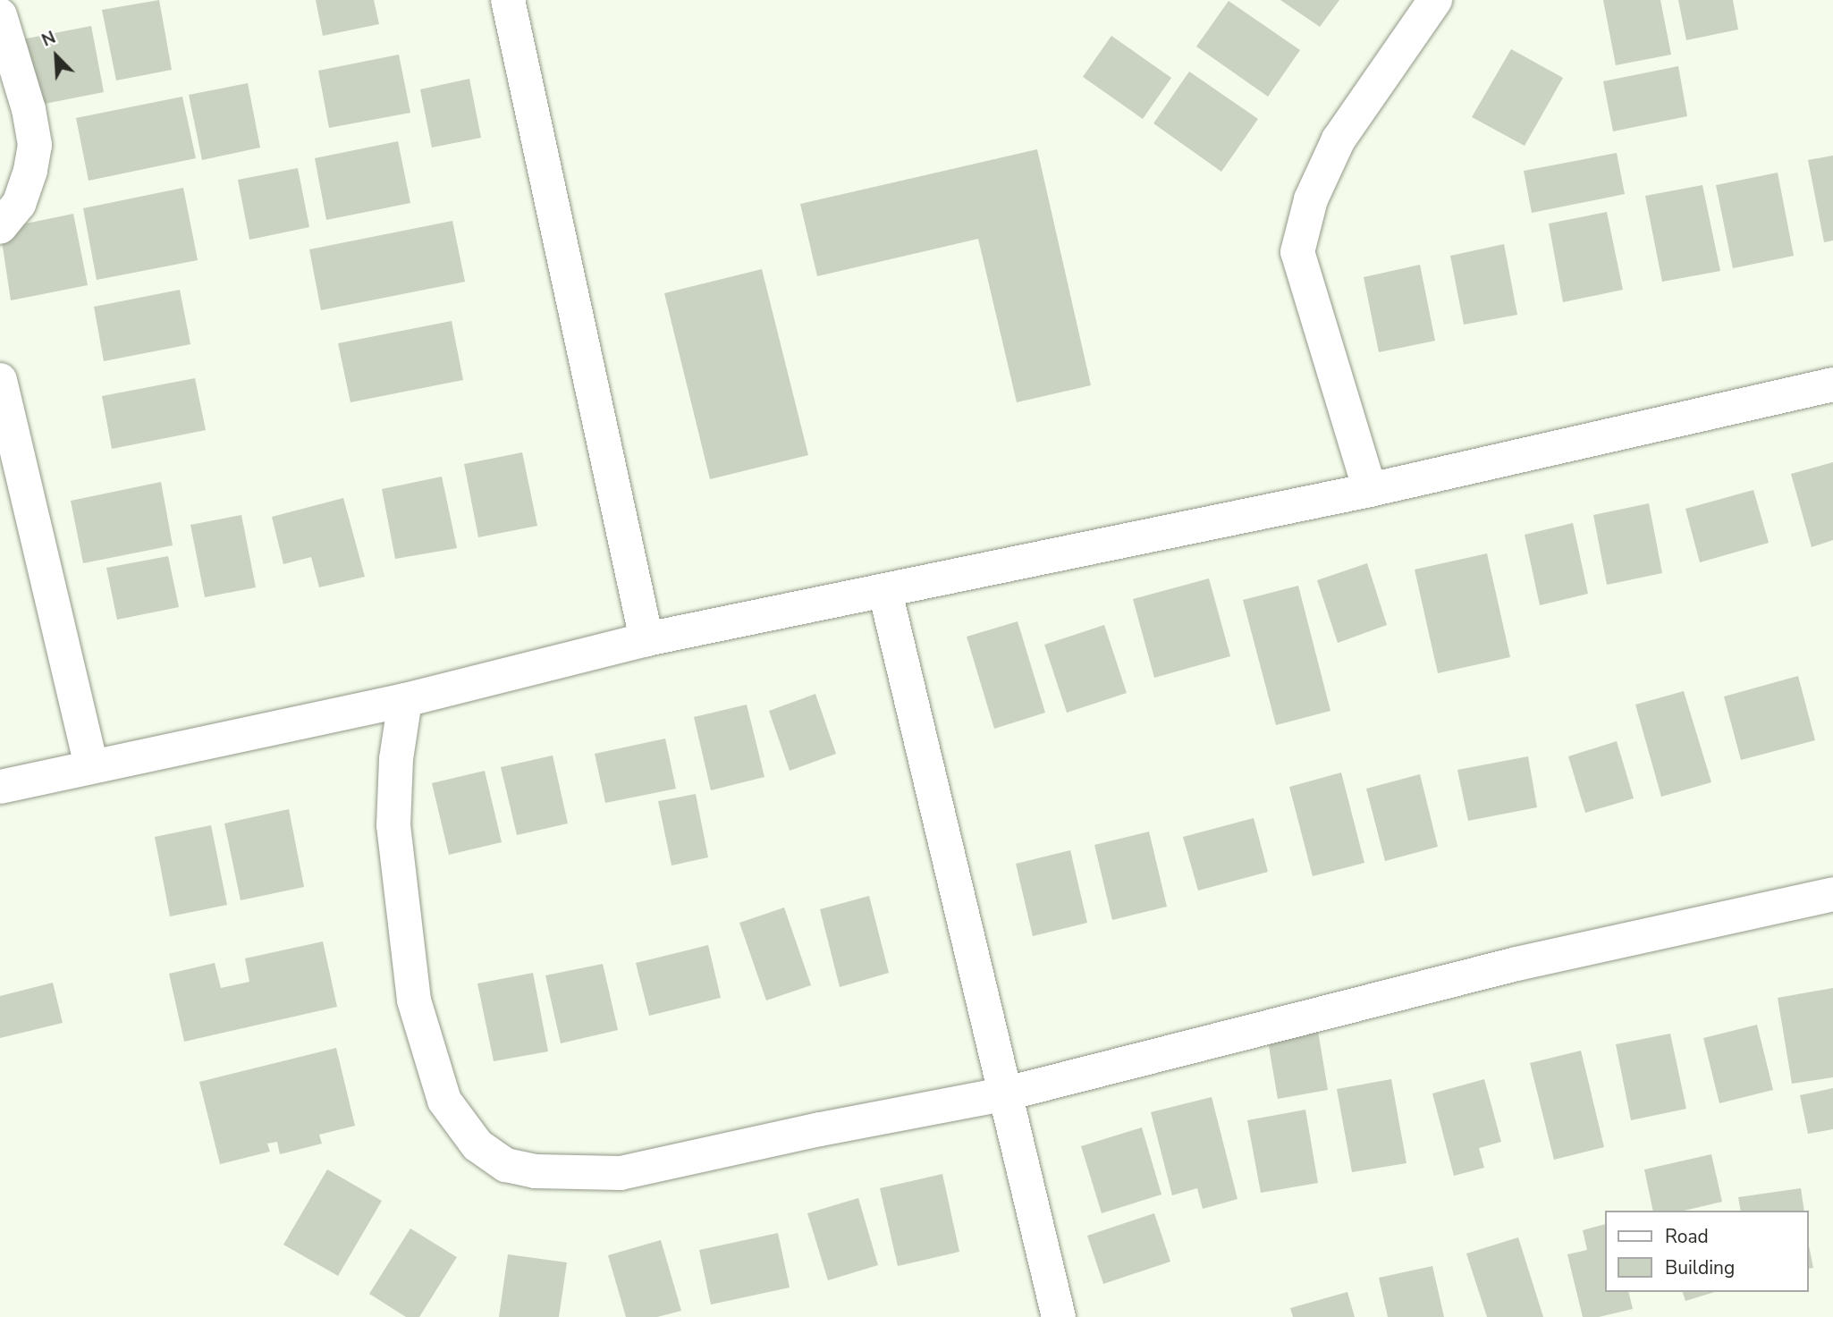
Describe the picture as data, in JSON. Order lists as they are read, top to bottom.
{
  "legend": ["Road", "Building"],
  "north": "top left"
}
